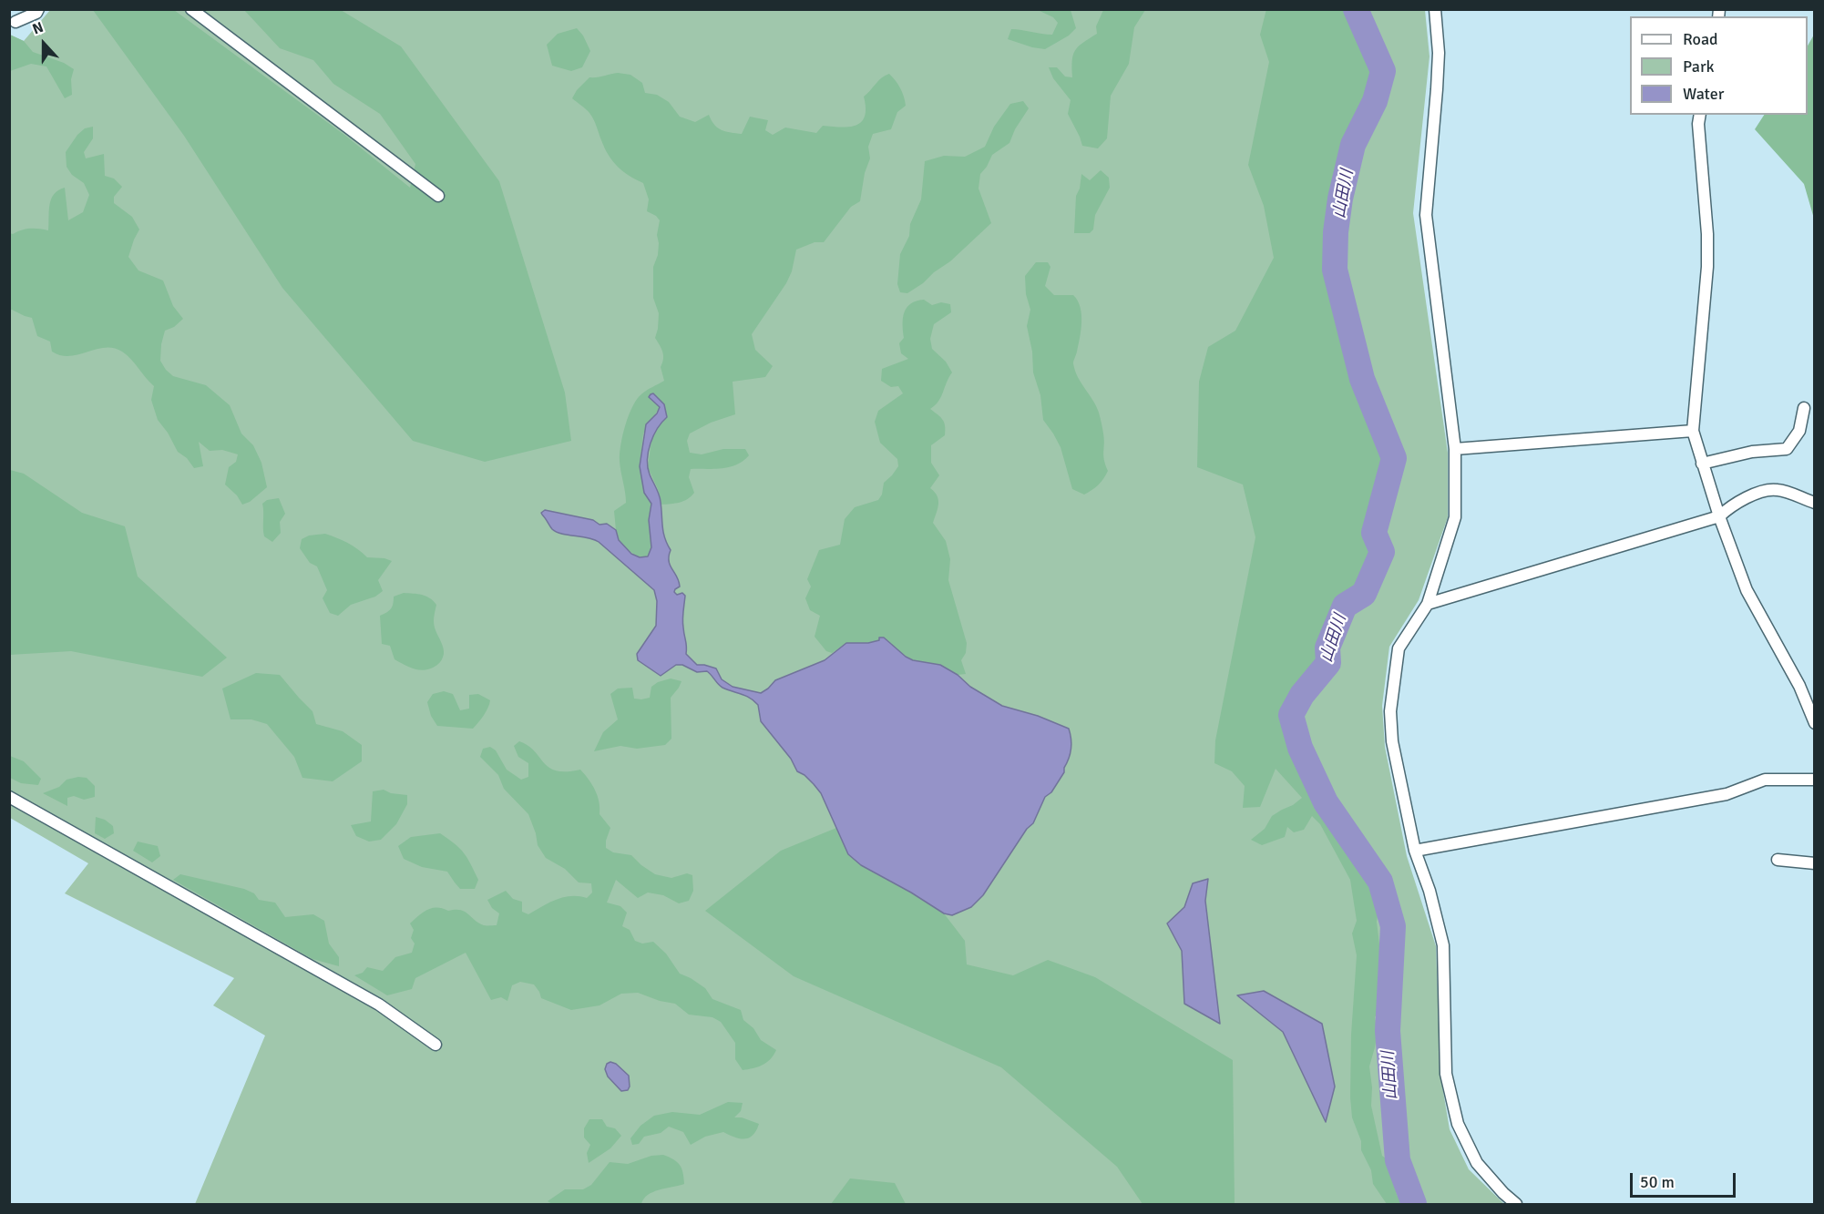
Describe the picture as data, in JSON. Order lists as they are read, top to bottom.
{
  "water": ["山田川"],
  "legend": ["Road", "Park", "Water"],
  "scale_bar": "50 m",
  "north": "top"
}
